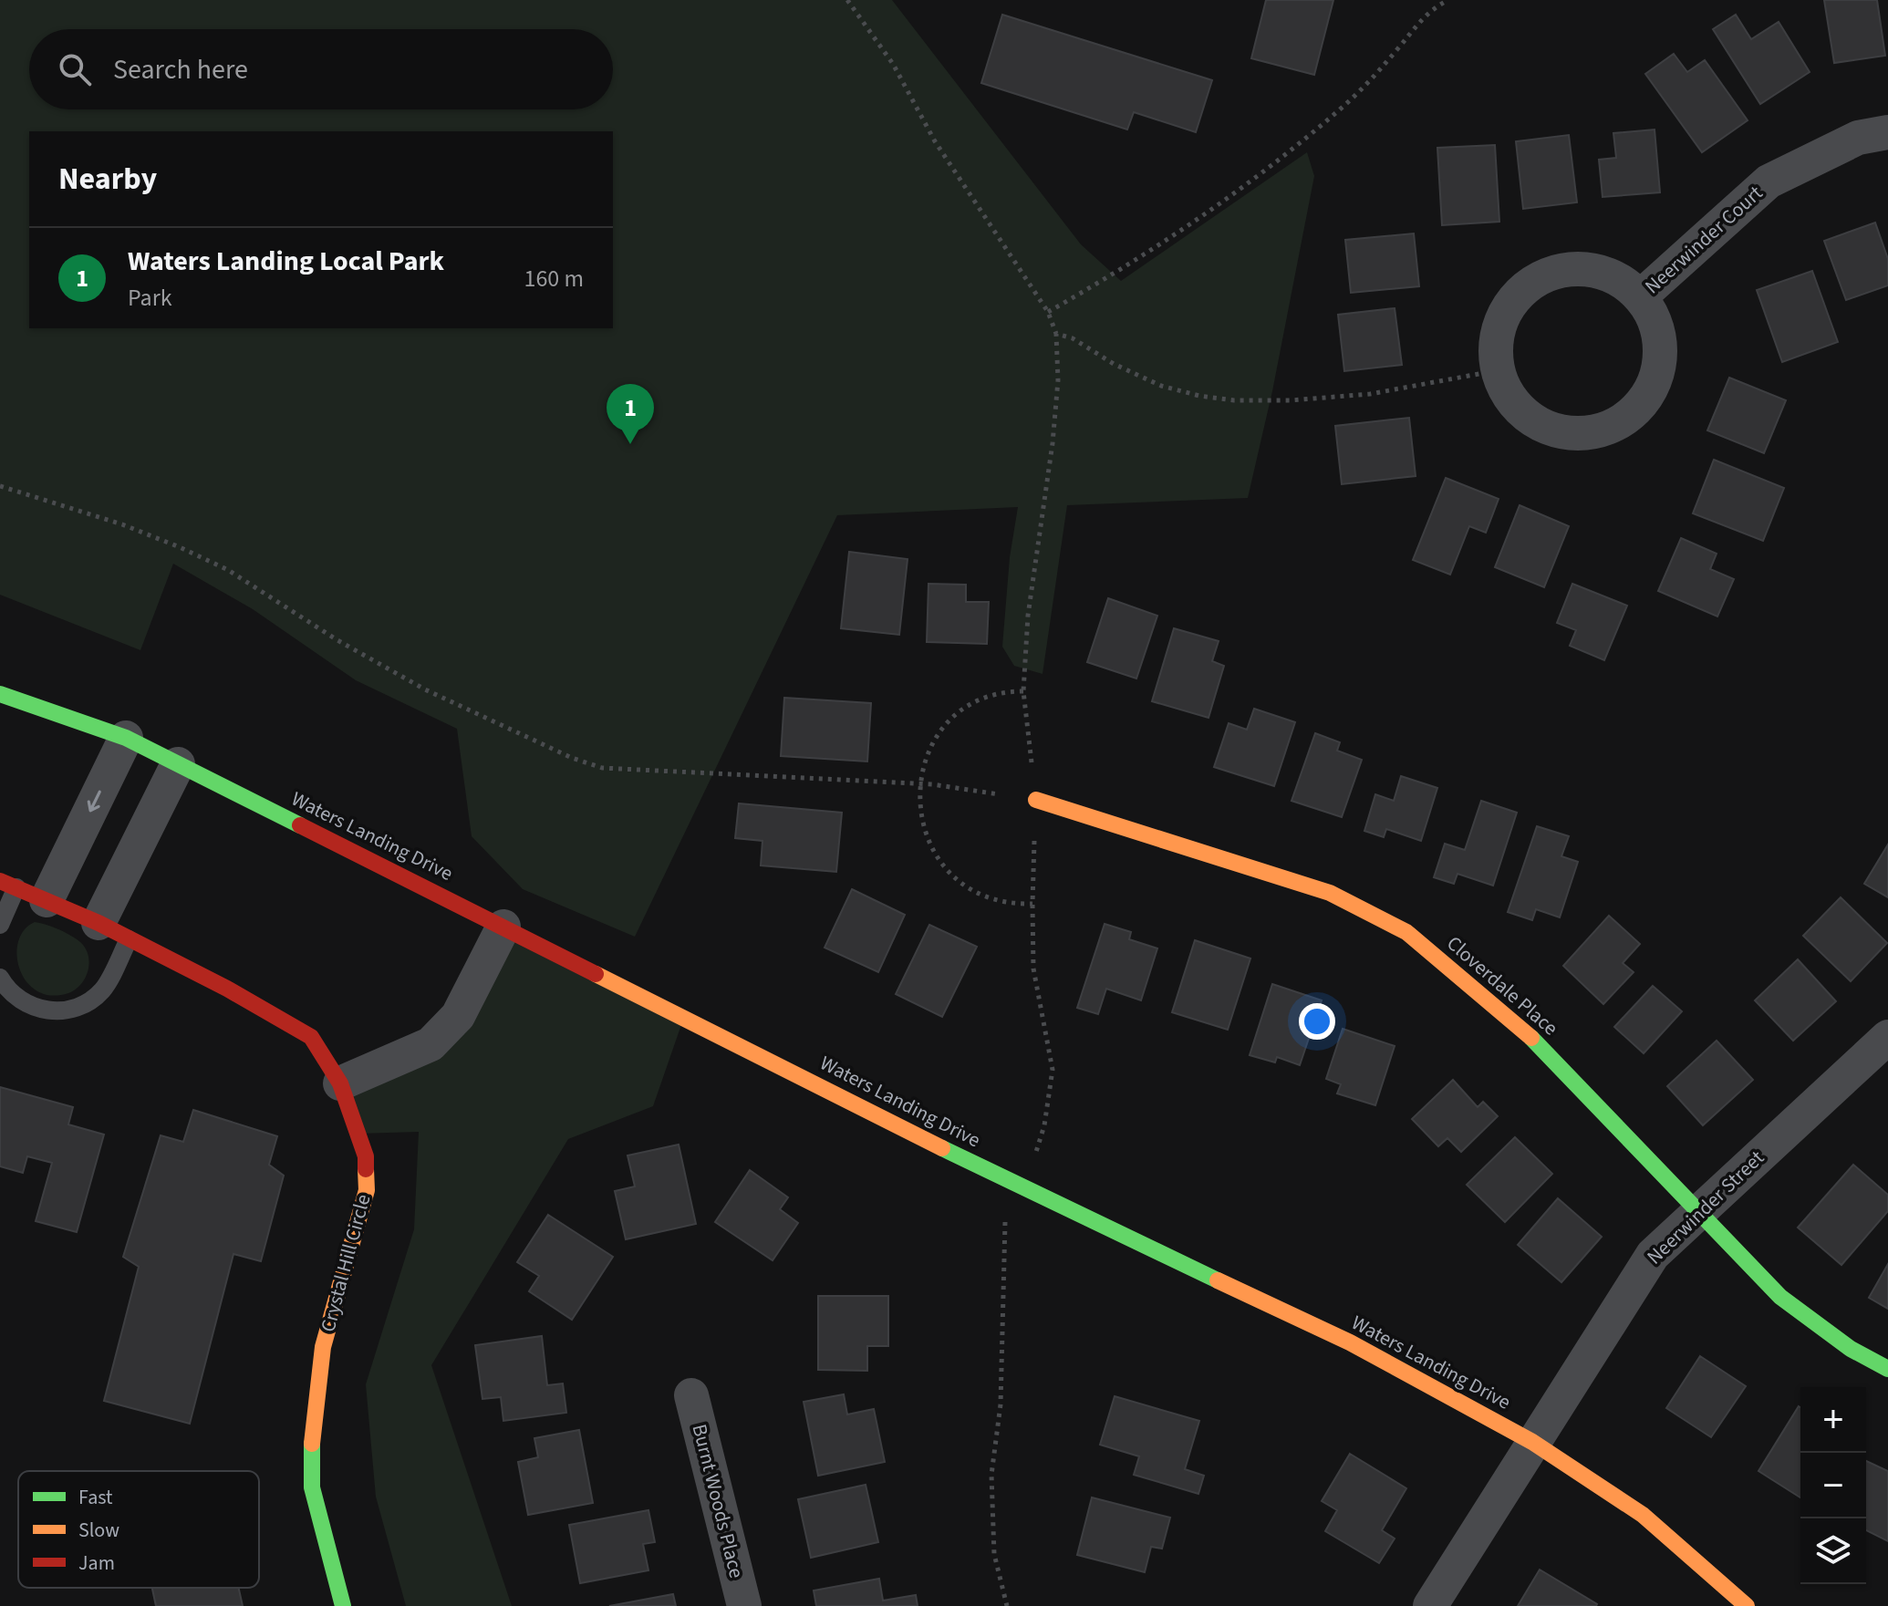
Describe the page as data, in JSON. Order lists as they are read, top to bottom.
{
  "streets": {
    "street": [
      "Neerwinder Court",
      "Waters Landing Drive",
      "Cloverdale Place",
      "Neerwinder Street",
      "Crystal Hill Circle",
      "Burnt Woods Place"
    ]
  },
  "crossings": [
    ["Waters Landing Drive", "Neerwinder Street"],
    ["Cloverdale Place", "Neerwinder Street"]
  ],
  "legend": ["Fast", "Slow", "Jam"],
  "page": {
    "search": "Search here",
    "heading": "Nearby",
    "list": [
      {
        "mark": "1",
        "name": "Waters Landing Local Park",
        "note": "Park",
        "value": "160 m"
      }
    ],
    "pins": "1",
    "map_buttons": ["+", "−"]
  }
}
